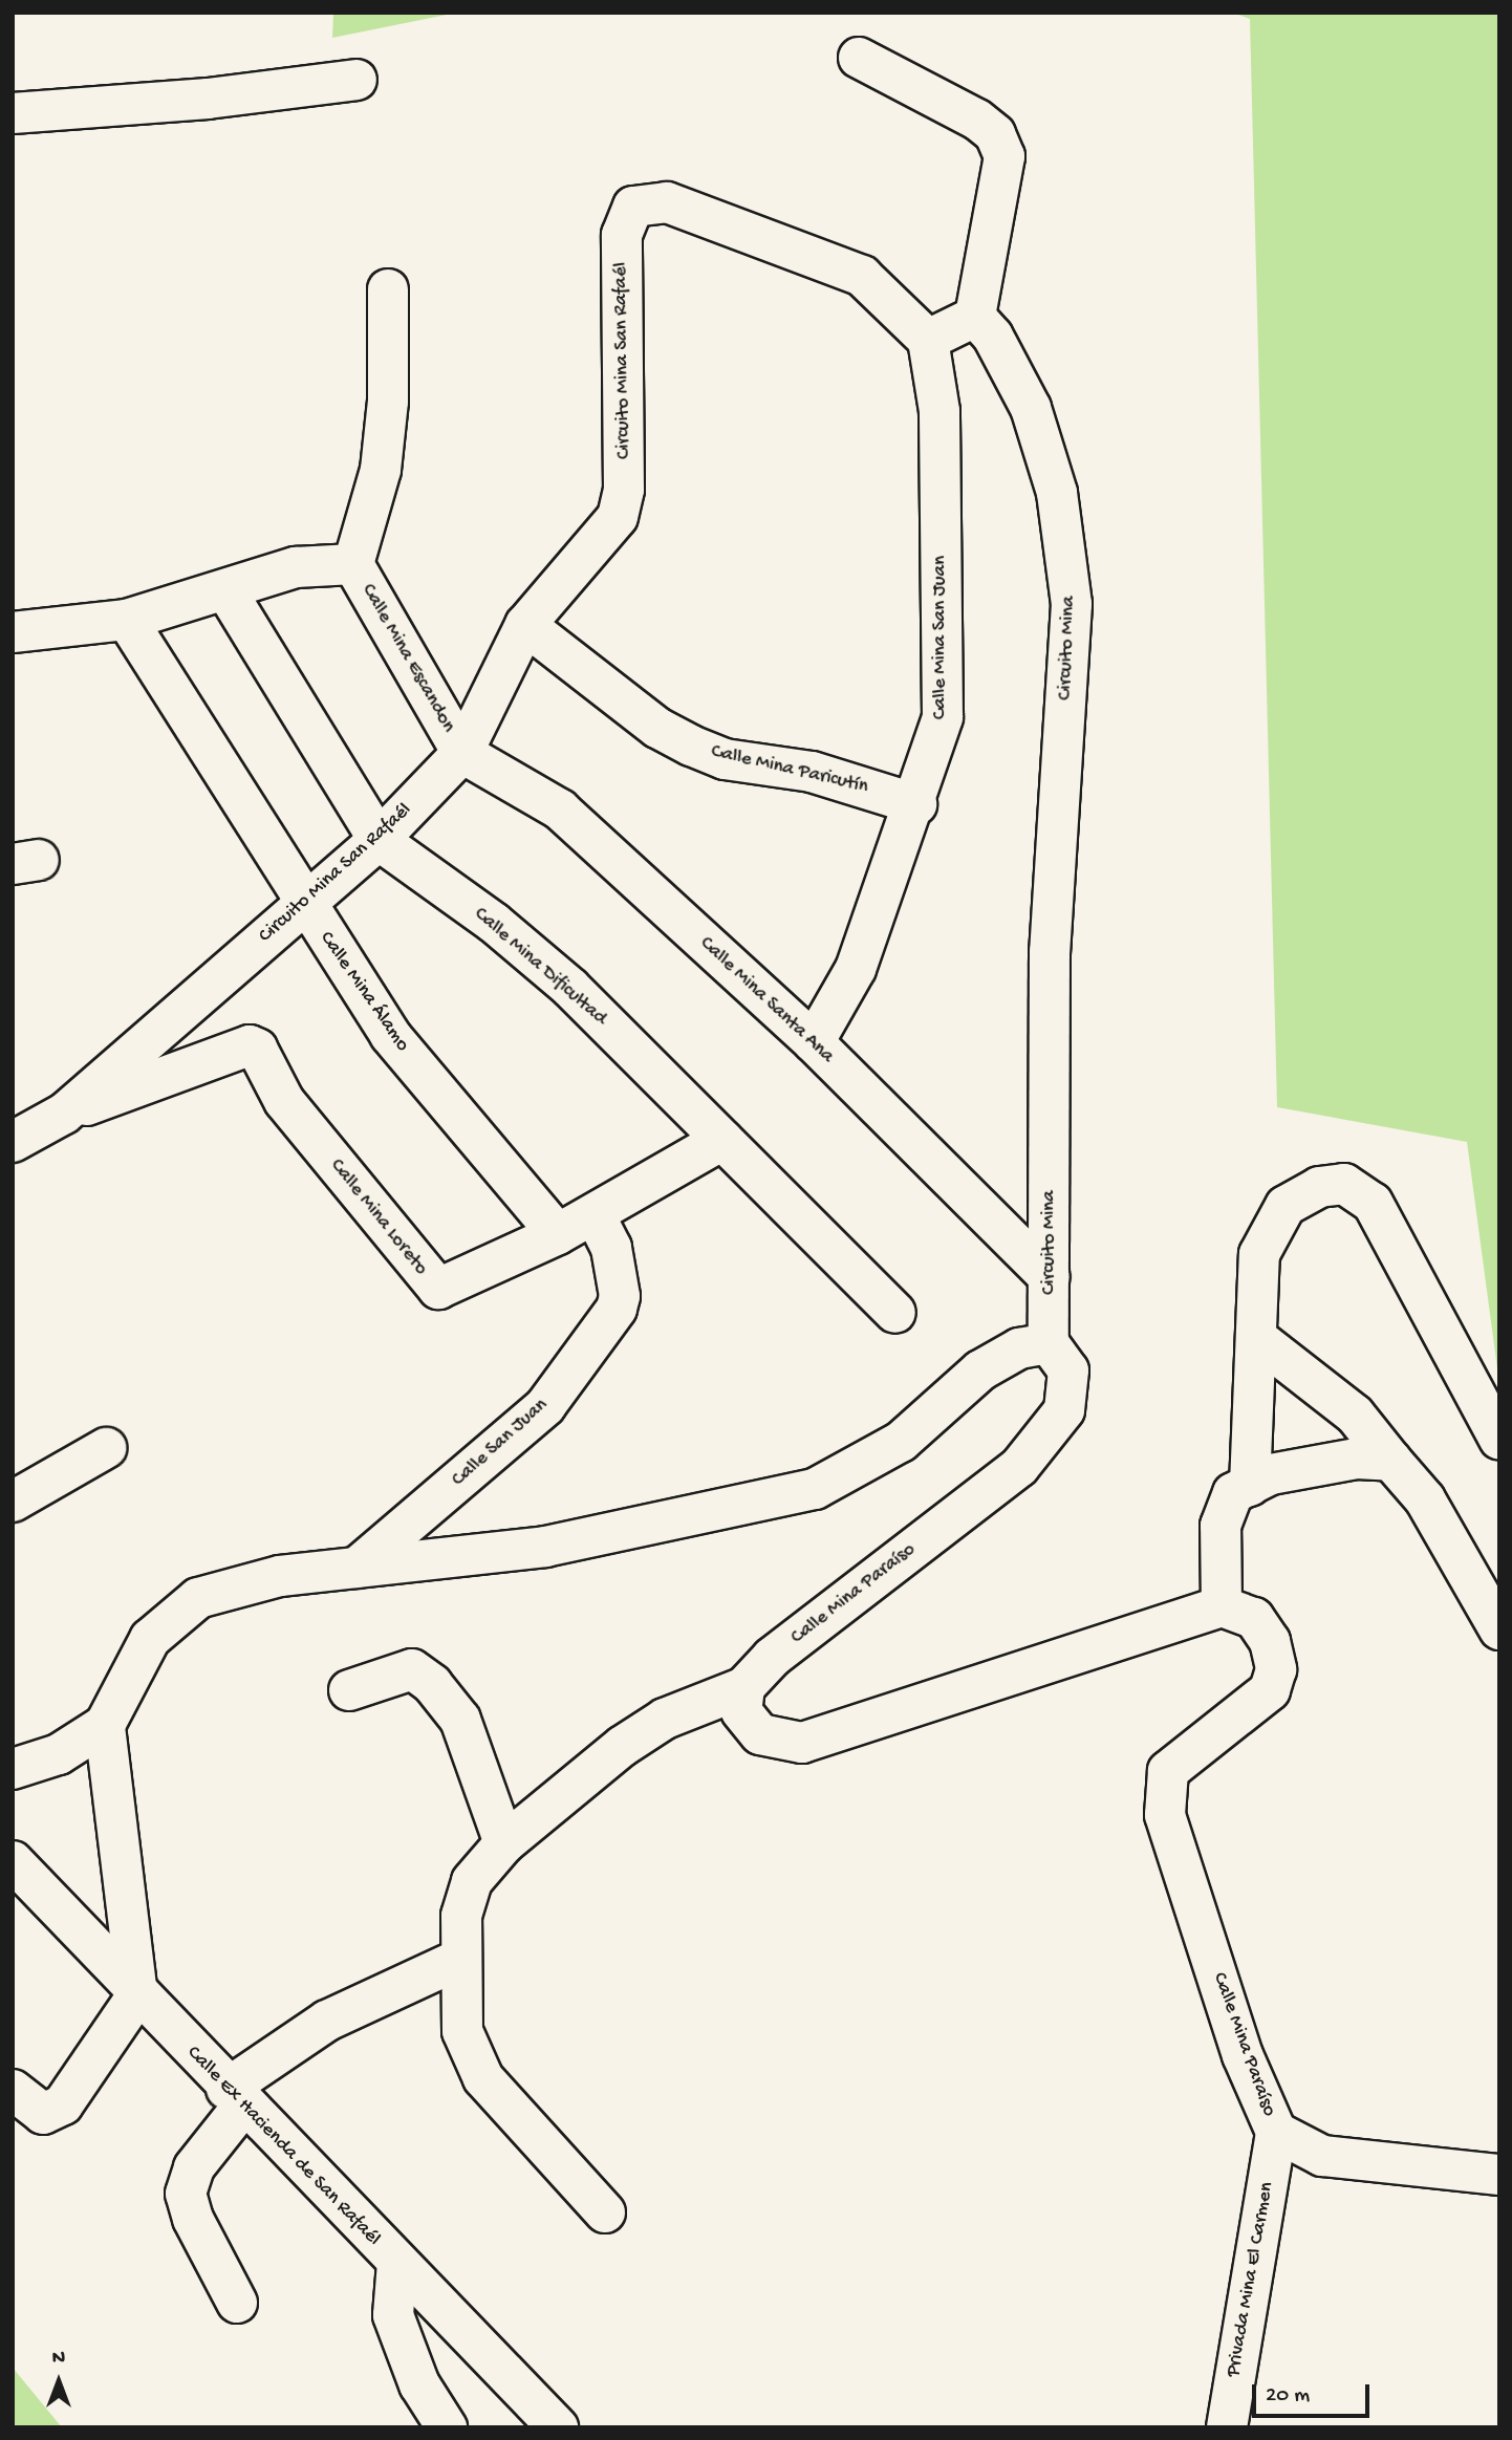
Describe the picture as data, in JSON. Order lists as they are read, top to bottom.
{
  "streets": {
    "street": [
      "Circuito Mina San Rafaél",
      "Calle Mina San Juan",
      "Circuito Mina",
      "Calle Mina Escandon",
      "Calle Mina Paricutín",
      "Calle Mina Dificultad",
      "Calle Mina Álamo",
      "Calle Mina Santa Ana",
      "Calle Mina Loreto",
      "Calle San Juan",
      "Calle Mina Paraíso",
      "Calle Ex Hacienda de San Rafaél",
      "Privada Mina El Carmen"
    ]
  },
  "crossings": [
    ["Circuito Mina San Rafaél", "Calle Mina San Juan"],
    ["Circuito Mina San Rafaél", "Calle Mina Escandon"],
    ["Circuito Mina San Rafaél", "Calle Mina Paricutín"],
    ["Circuito Mina San Rafaél", "Calle Mina Dificultad"],
    ["Circuito Mina San Rafaél", "Calle Mina Álamo"],
    ["Circuito Mina San Rafaél", "Calle Mina Santa Ana"],
    ["Circuito Mina San Rafaél", "Calle Mina Loreto"],
    ["Calle Mina San Juan", "Calle Mina Paricutín"],
    ["Calle Mina San Juan", "Calle Mina Santa Ana"],
    ["Circuito Mina", "Calle Mina Santa Ana"],
    ["Circuito Mina", "Calle Mina Paraíso"],
    ["Calle Mina Escandon", "Calle Mina Santa Ana"],
    ["Calle Mina Dificultad", "Calle Mina Loreto"],
    ["Calle Mina Álamo", "Calle Mina Loreto"],
    ["Calle Mina Loreto", "Calle San Juan"],
    ["Calle Mina Paraíso", "Privada Mina El Carmen"]
  ],
  "scale_bar": "20 m",
  "north": "top"
}
